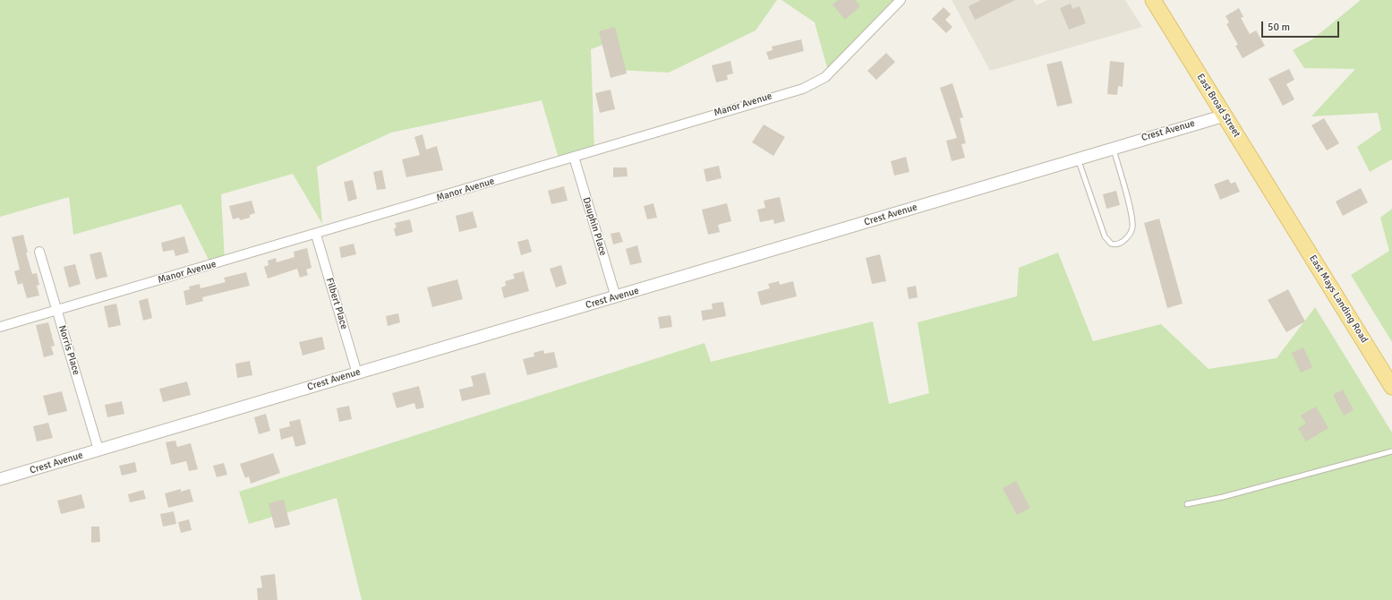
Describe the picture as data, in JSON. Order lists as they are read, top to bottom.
{
  "streets": {
    "main road": ["East Broad Street", "East Mays Landing Road"],
    "street": [
      "Manor Avenue",
      "Crest Avenue",
      "Dauphin Place",
      "Filbert Place",
      "Norris Place"
    ]
  },
  "crossings": [
    ["Manor Avenue", "Dauphin Place"],
    ["Manor Avenue", "Filbert Place"],
    ["Manor Avenue", "Norris Place"],
    ["East Broad Street", "Crest Avenue"],
    ["East Broad Street", "East Mays Landing Road"],
    ["Crest Avenue", "Dauphin Place"],
    ["Crest Avenue", "Filbert Place"],
    ["Crest Avenue", "Norris Place"]
  ],
  "scale_bar": "50 m"
}
